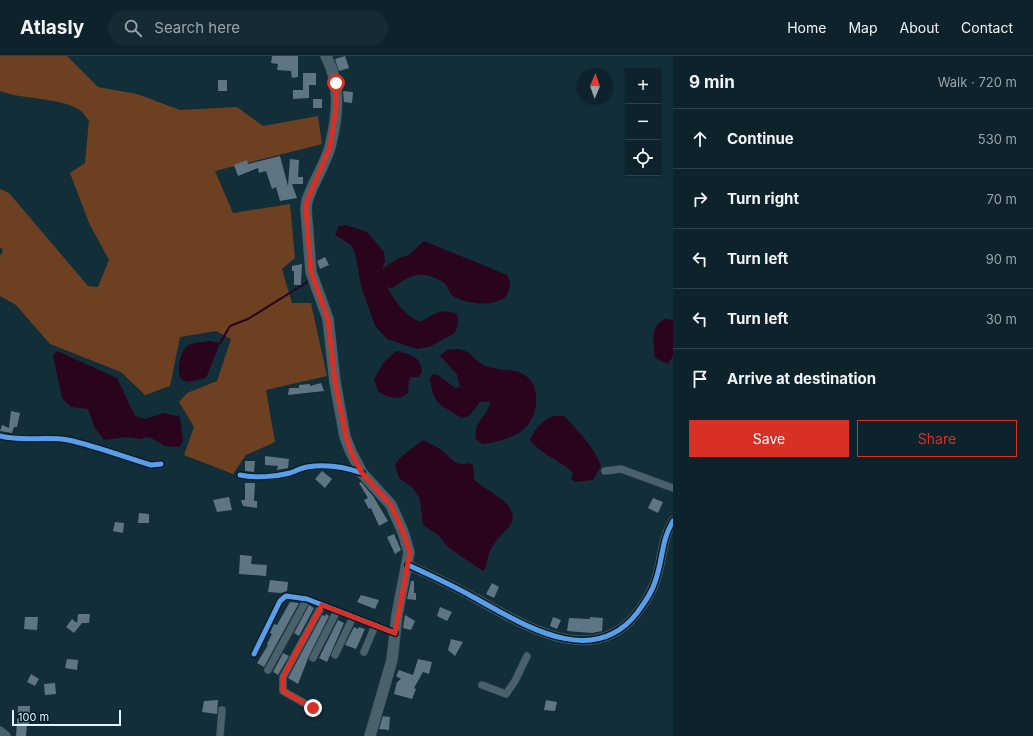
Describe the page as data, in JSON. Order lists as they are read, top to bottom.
{
  "scale_bar": "100 m",
  "north": "top",
  "page": {
    "header": "Atlasly",
    "search": "Search here",
    "nav": [
      "Home",
      "Map",
      "About",
      "Contact"
    ],
    "heading": ["9 min", "Walk · 720 m"],
    "map_buttons": ["+", "−"],
    "list": [
      ["Continue", "530 m"],
      ["Turn right", "70 m"],
      ["Turn left", "90 m"],
      ["Turn left", "30 m"],
      "Arrive at destination"
    ],
    "buttons": ["Save", "Share"],
    "scale": "100 m"
  }
}
